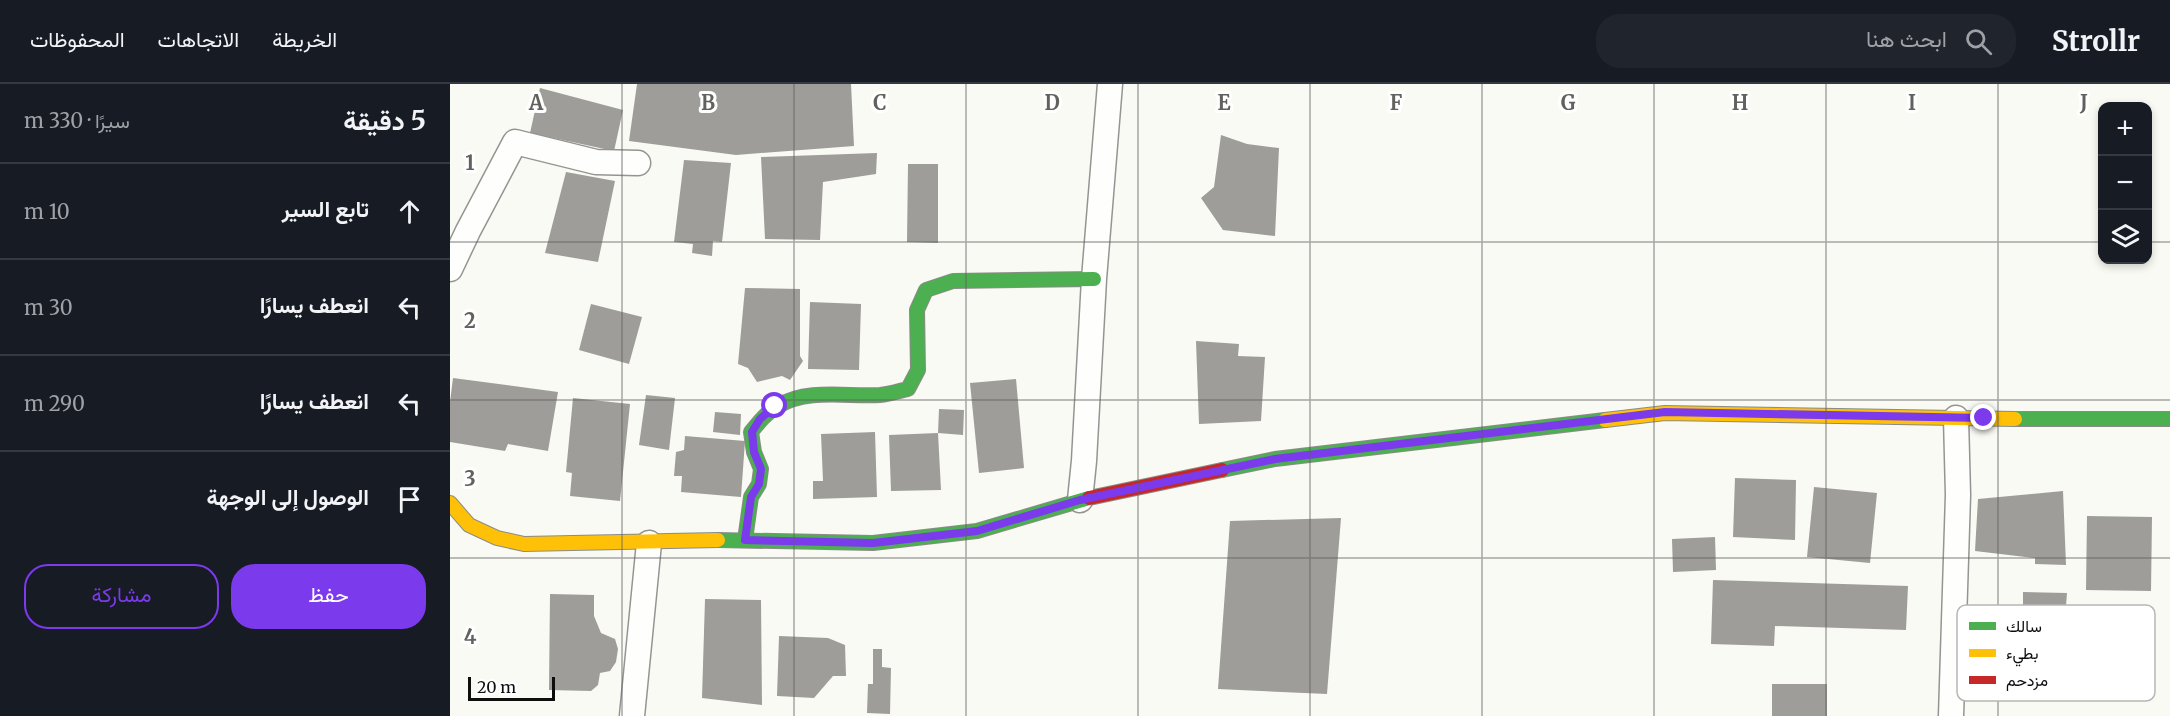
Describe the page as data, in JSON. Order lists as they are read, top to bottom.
{
  "legend": ["سالك", "بطيء", "مزدحم"],
  "scale_bar": "20 m",
  "page": {
    "header": "Strollr",
    "search": "ابحث هنا",
    "nav": ["الخريطة", "الاتجاهات", "المحفوظات"],
    "heading": ["5 دقيقة", "سيرًا · 330 m"],
    "map_buttons": ["+", "−"],
    "list": [
      ["تابع السير", "10 m"],
      ["انعطف يسارًا", "30 m"],
      ["انعطف يسارًا", "290 m"],
      "الوصول إلى الوجهة"
    ],
    "buttons": ["حفظ", "مشاركة"],
    "scale": "20 m"
  },
  "grid": {
    "columns": [
      "A",
      "B",
      "C",
      "D",
      "E",
      "F",
      "G",
      "H",
      "I",
      "J"
    ],
    "rows": [
      "1",
      "2",
      "3",
      "4"
    ]
  }
}
